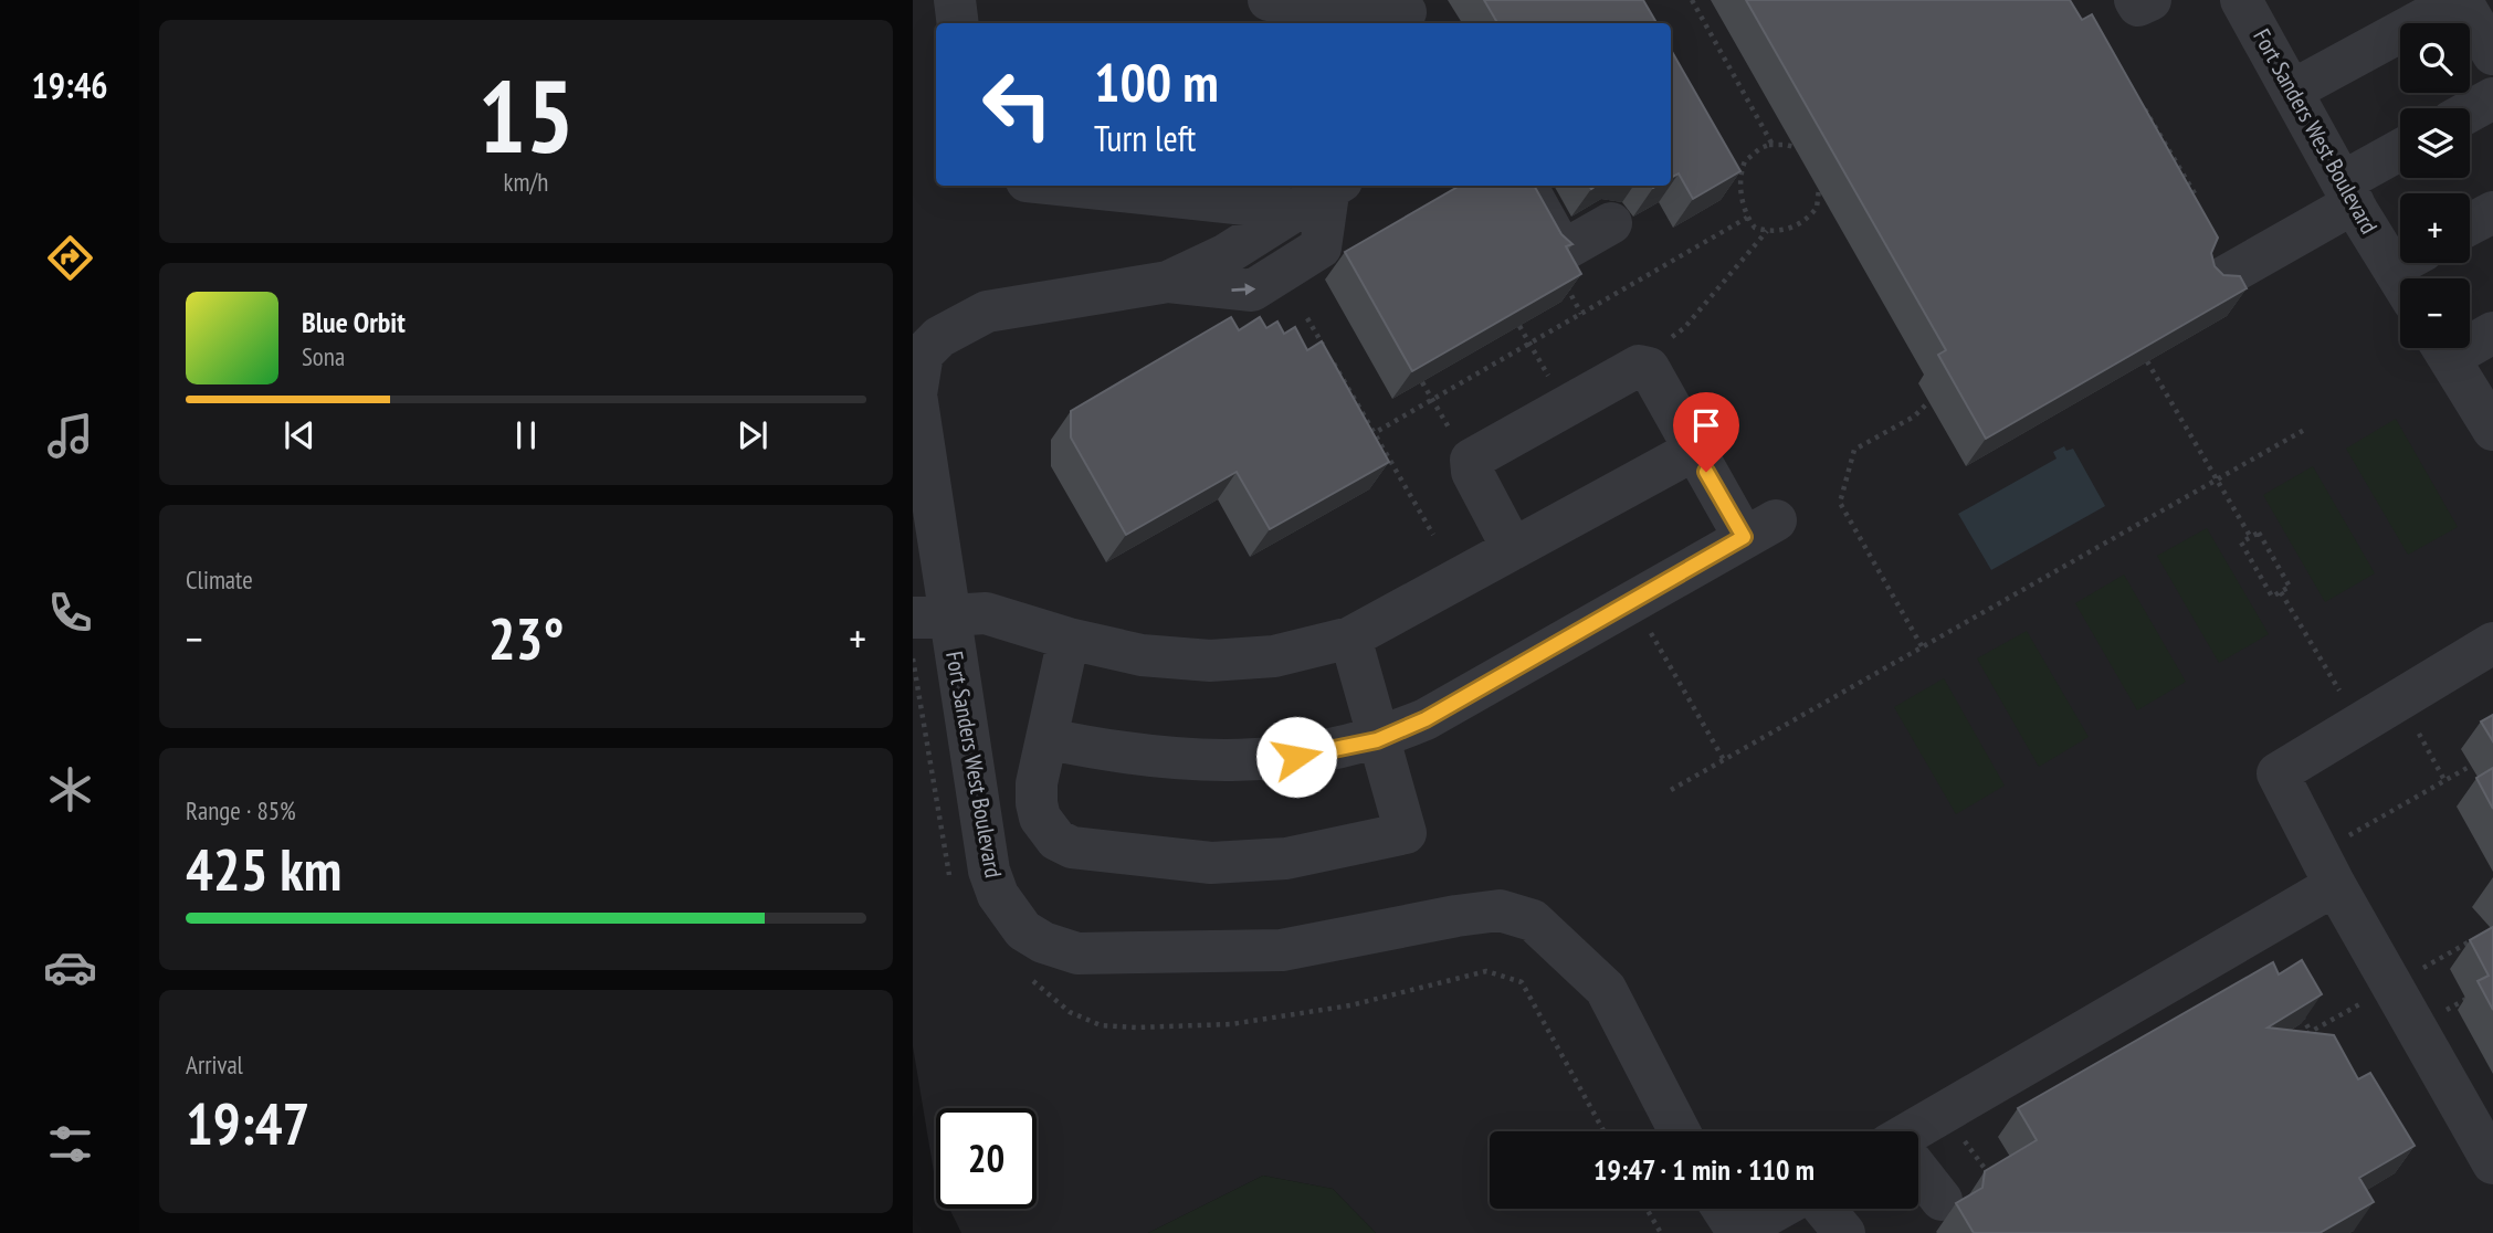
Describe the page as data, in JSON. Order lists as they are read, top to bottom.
{
  "streets": {
    "lane": ["Fort Sanders West Boulevard"]
  },
  "page": {
    "tabs": "19:46",
    "tile": [
      ["15", "km/h"],
      "Climate",
      ["Range · 85%", "425 km"],
      ["Arrival", "19:47"]
    ],
    "map_buttons": ["+", "−"],
    "turn": ["100 m", "Turn left"],
    "song": ["Blue Orbit", "Sona"],
    "heat": ["−", "23°", "+"],
    "limit": "20",
    "trip": "19:47 · 1 min · 110 m"
  }
}
